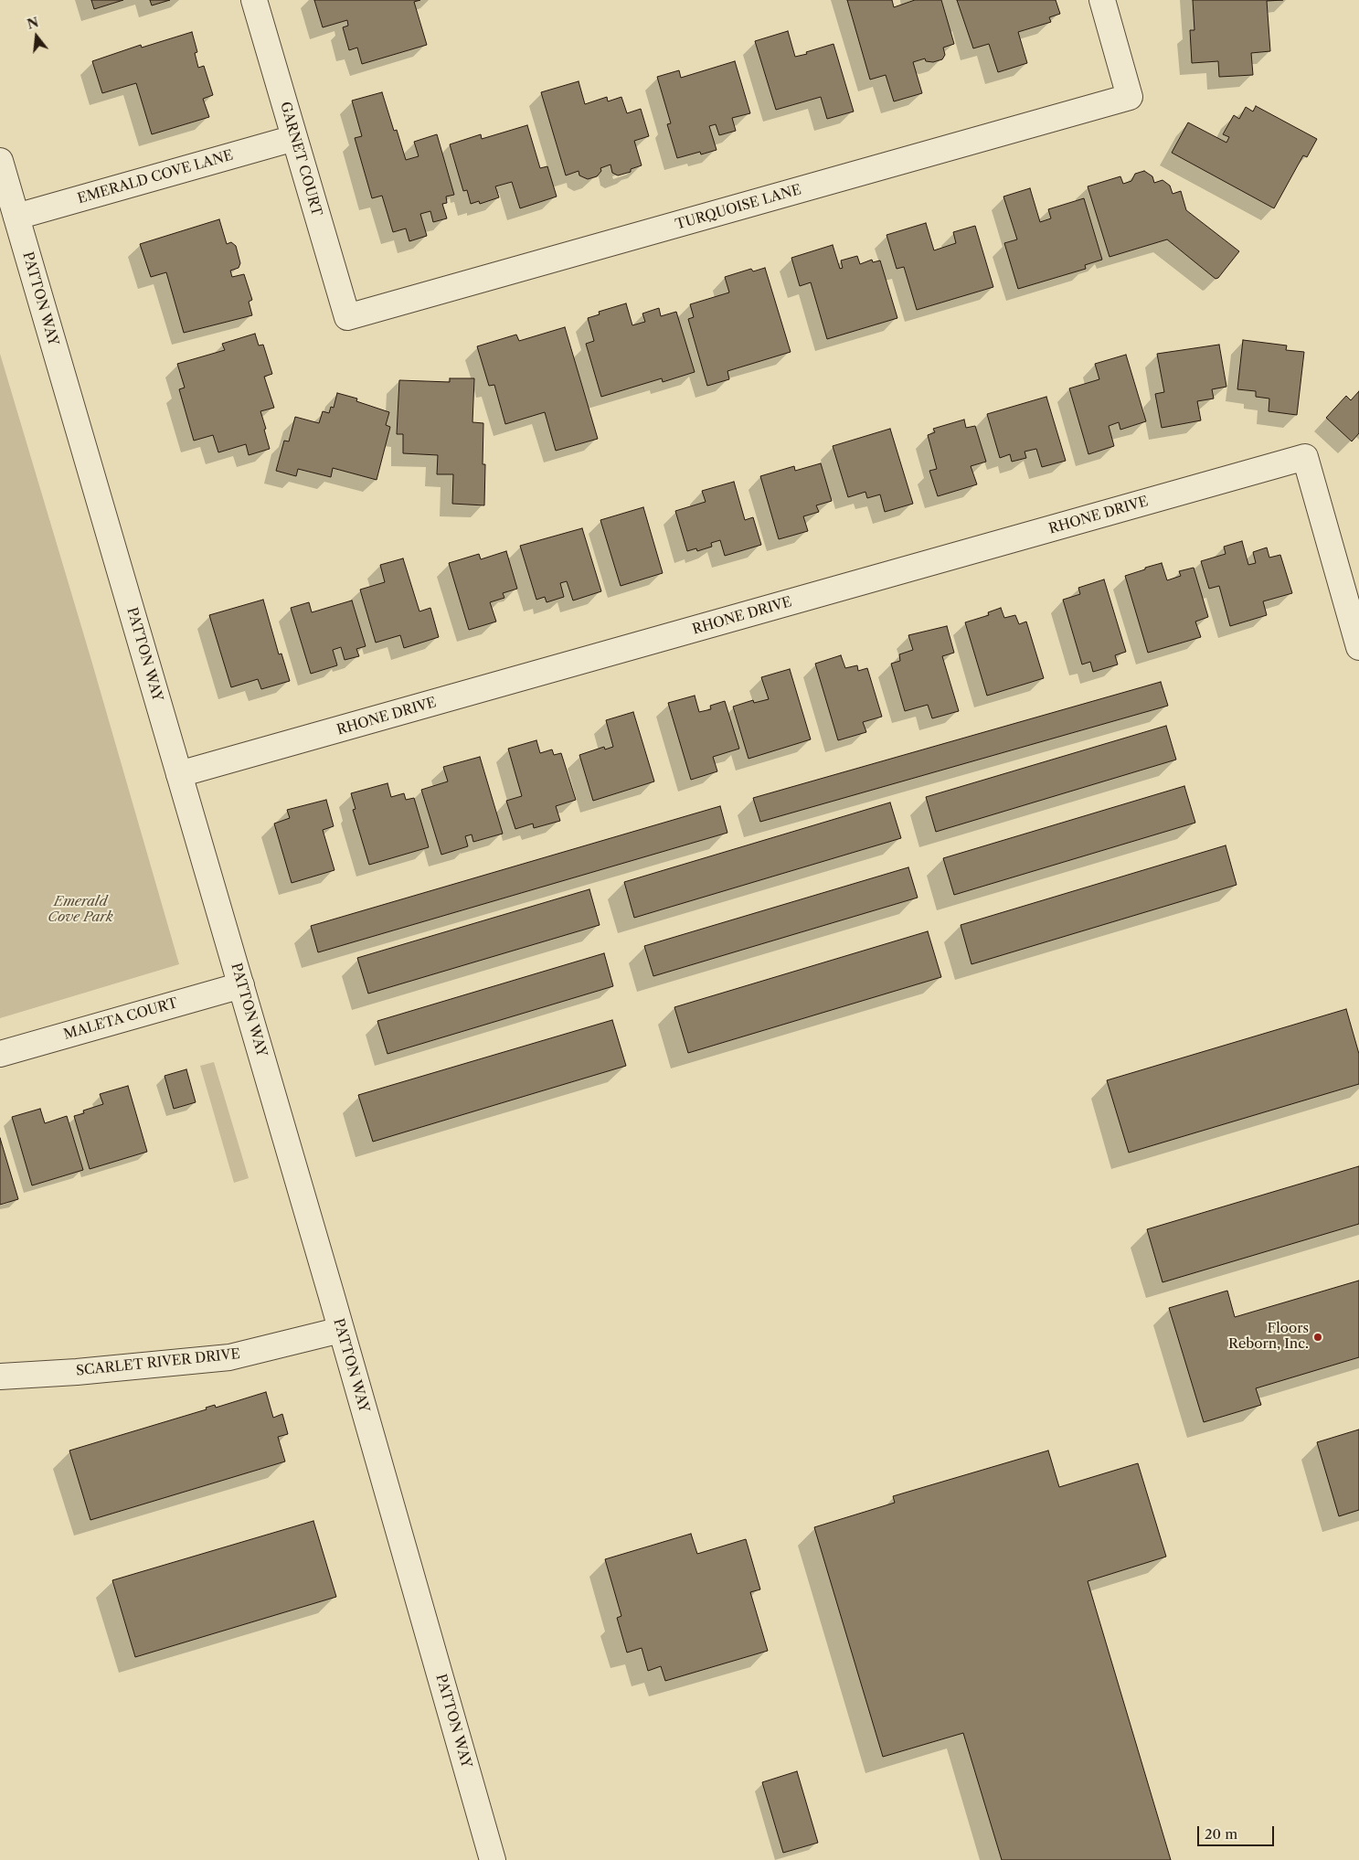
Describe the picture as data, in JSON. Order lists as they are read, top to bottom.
{
  "streets": {
    "street": [
      "GARNET COURT",
      "EMERALD COVE LANE",
      "TURQUOISE LANE",
      "PATTON WAY",
      "RHONE DRIVE",
      "MALETA COURT",
      "SCARLET RIVER DRIVE"
    ]
  },
  "crossings": [
    ["GARNET COURT", "EMERALD COVE LANE"],
    ["GARNET COURT", "TURQUOISE LANE"],
    ["EMERALD COVE LANE", "PATTON WAY"],
    ["PATTON WAY", "RHONE DRIVE"],
    ["PATTON WAY", "MALETA COURT"],
    ["PATTON WAY", "SCARLET RIVER DRIVE"]
  ],
  "parks": ["Emerald Cove Park"],
  "places": ["Floors Reborn, Inc."],
  "scale_bar": "20 m",
  "north": "top"
}
